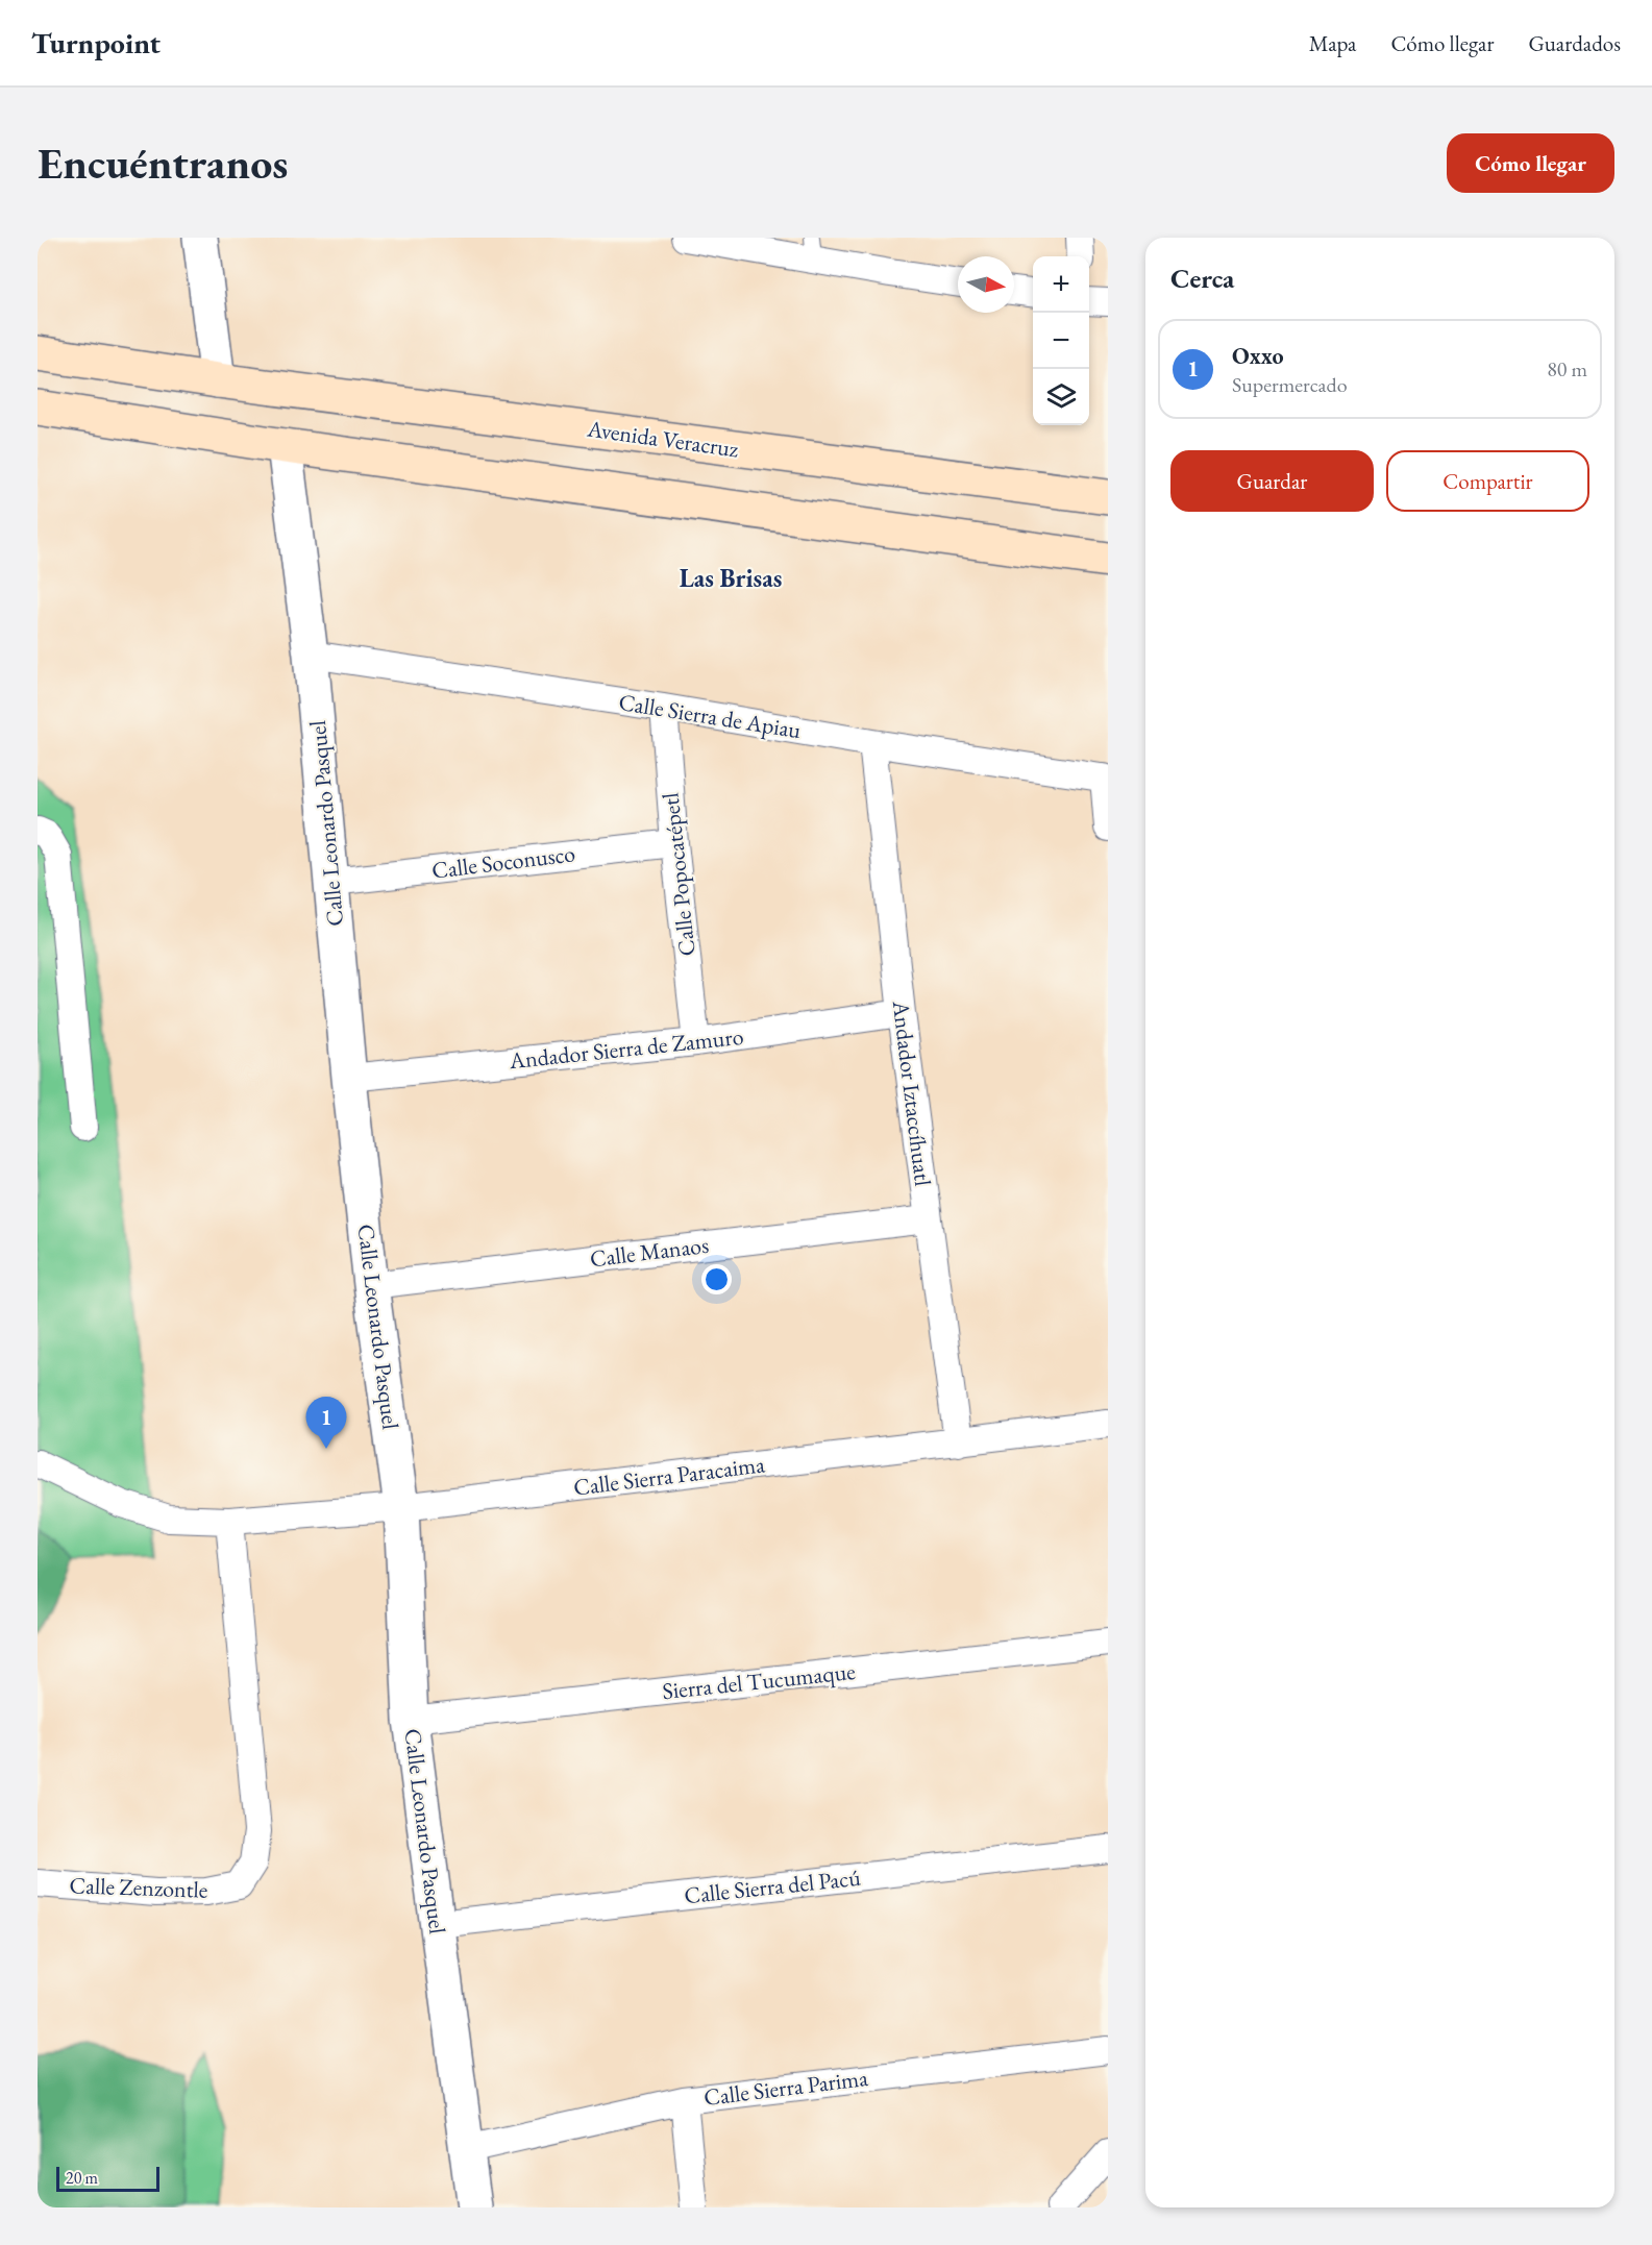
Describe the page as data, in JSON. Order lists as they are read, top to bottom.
{
  "streets": {
    "main road": ["Avenida Veracruz"],
    "street": [
      "Calle Sierra de Apiau",
      "Calle Leonardo Pasquel",
      "Calle Soconusco",
      "Calle Popocatépetl",
      "Andador Sierra de Zamuro",
      "Andador Iztaccíhuatl",
      "Calle Manaos",
      "Calle Sierra Paracaima",
      "Sierra del Tucumaque",
      "Calle Sierra del Pacú",
      "Calle Zenzontle",
      "Calle Sierra Parima"
    ]
  },
  "crossings": [
    ["Calle Sierra de Apiau", "Calle Leonardo Pasquel"],
    ["Calle Sierra de Apiau", "Calle Popocatépetl"],
    ["Calle Sierra de Apiau", "Andador Iztaccíhuatl"],
    ["Calle Leonardo Pasquel", "Calle Soconusco"],
    ["Calle Leonardo Pasquel", "Andador Sierra de Zamuro"],
    ["Calle Leonardo Pasquel", "Calle Manaos"],
    ["Calle Leonardo Pasquel", "Calle Sierra Paracaima"],
    ["Calle Leonardo Pasquel", "Sierra del Tucumaque"],
    ["Calle Leonardo Pasquel", "Calle Sierra del Pacú"],
    ["Calle Leonardo Pasquel", "Calle Sierra Parima"],
    ["Calle Soconusco", "Calle Popocatépetl"],
    ["Calle Popocatépetl", "Andador Sierra de Zamuro"],
    ["Andador Sierra de Zamuro", "Andador Iztaccíhuatl"],
    ["Andador Iztaccíhuatl", "Calle Manaos"],
    ["Andador Iztaccíhuatl", "Calle Sierra Paracaima"],
    ["Calle Sierra Paracaima", "Calle Zenzontle"]
  ],
  "districts": ["Las Brisas"],
  "scale_bar": "20 m",
  "north": "right",
  "page": {
    "header": "Turnpoint",
    "nav": ["Mapa", "Cómo llegar", "Guardados"],
    "buttons": [
      "Cómo llegar",
      ["Guardar", "Compartir"]
    ],
    "title": "Encuéntranos",
    "heading": "Cerca",
    "map_buttons": ["+", "−"],
    "list": [
      {
        "mark": "1",
        "name": "Oxxo",
        "note": "Supermercado",
        "value": "80 m"
      }
    ],
    "pins": "1",
    "scale": "20 m"
  }
}
